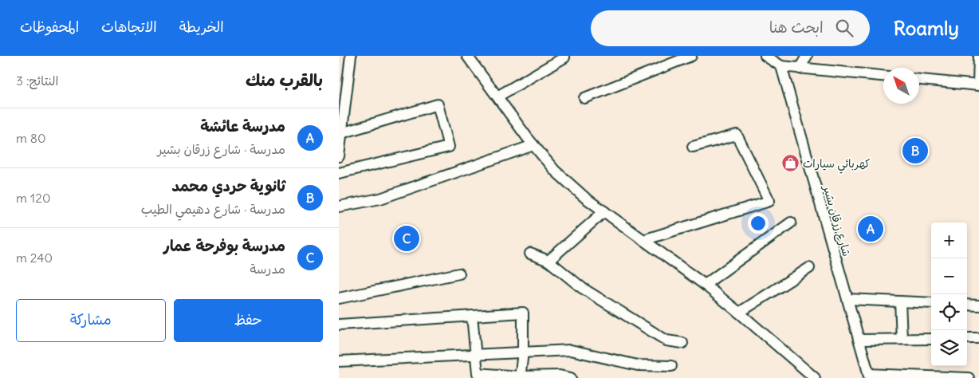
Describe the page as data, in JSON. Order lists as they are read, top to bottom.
{
  "streets": {
    "street": ["شارع زرقان بشير"]
  },
  "places": {
    "shop": ["كهربائي سيارات"]
  },
  "north": "top left",
  "page": {
    "header": "Roamly",
    "search": "ابحث هنا",
    "nav": ["الخريطة", "الاتجاهات", "المحفوظات"],
    "heading": ["بالقرب منك", "النتائج: 3"],
    "list": [
      {
        "mark": "A",
        "name": "مدرسة عائشة",
        "note": "مدرسة · شارع زرقان بشير",
        "value": "80 m"
      },
      {
        "mark": "B",
        "name": "ثانوية حردي محمد",
        "note": "مدرسة · شارع دهيمي الطيب",
        "value": "120 m"
      },
      {
        "mark": "C",
        "name": "مدرسة بوفرحة عمار",
        "note": "مدرسة",
        "value": "240 m"
      }
    ],
    "pins": ["B", "A", "C"],
    "map_buttons": ["+", "−"],
    "buttons": ["حفظ", "مشاركة"]
  }
}
